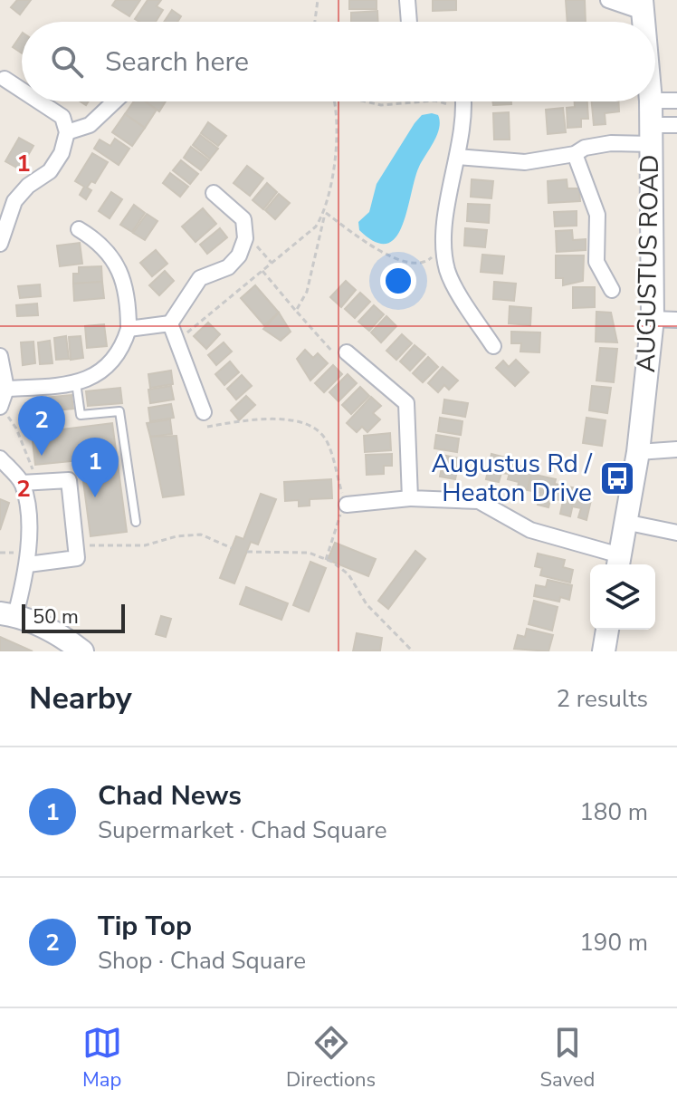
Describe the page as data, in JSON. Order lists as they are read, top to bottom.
{
  "streets": {
    "street": ["AUGUSTUS ROAD"]
  },
  "places": {
    "bus stop": ["Augustus Rd / Heaton Drive"]
  },
  "scale_bar": "50 m",
  "page": {
    "search": "Search here",
    "pins": ["2", "1"],
    "scale": "50 m",
    "heading": ["Nearby", "2 results"],
    "list": [
      {
        "mark": "1",
        "name": "Chad News",
        "note": "Supermarket · Chad Square",
        "value": "180 m"
      },
      {
        "mark": "2",
        "name": "Tip Top",
        "note": "Shop · Chad Square",
        "value": "190 m"
      }
    ],
    "nav": ["Map", "Directions", "Saved"]
  },
  "grid": {
    "rows": ["1", "2"]
  }
}
